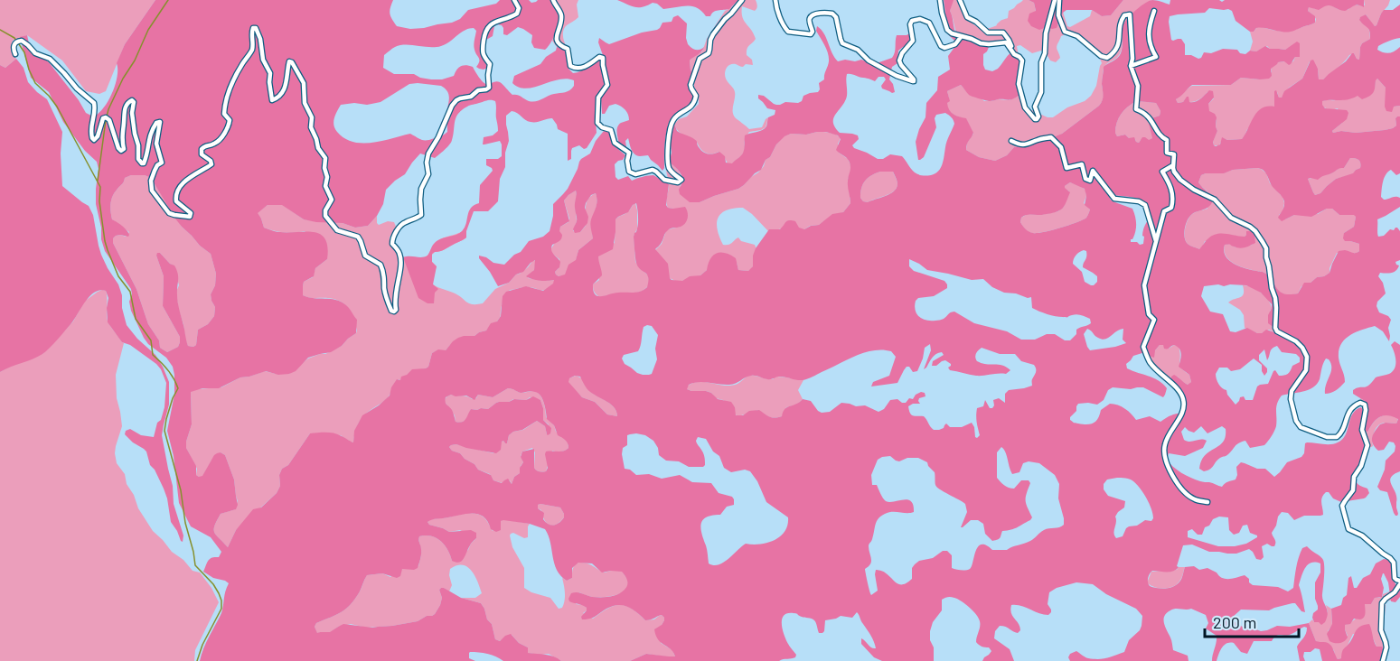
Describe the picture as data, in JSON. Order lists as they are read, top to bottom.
{
  "scale_bar": "200 m"
}
